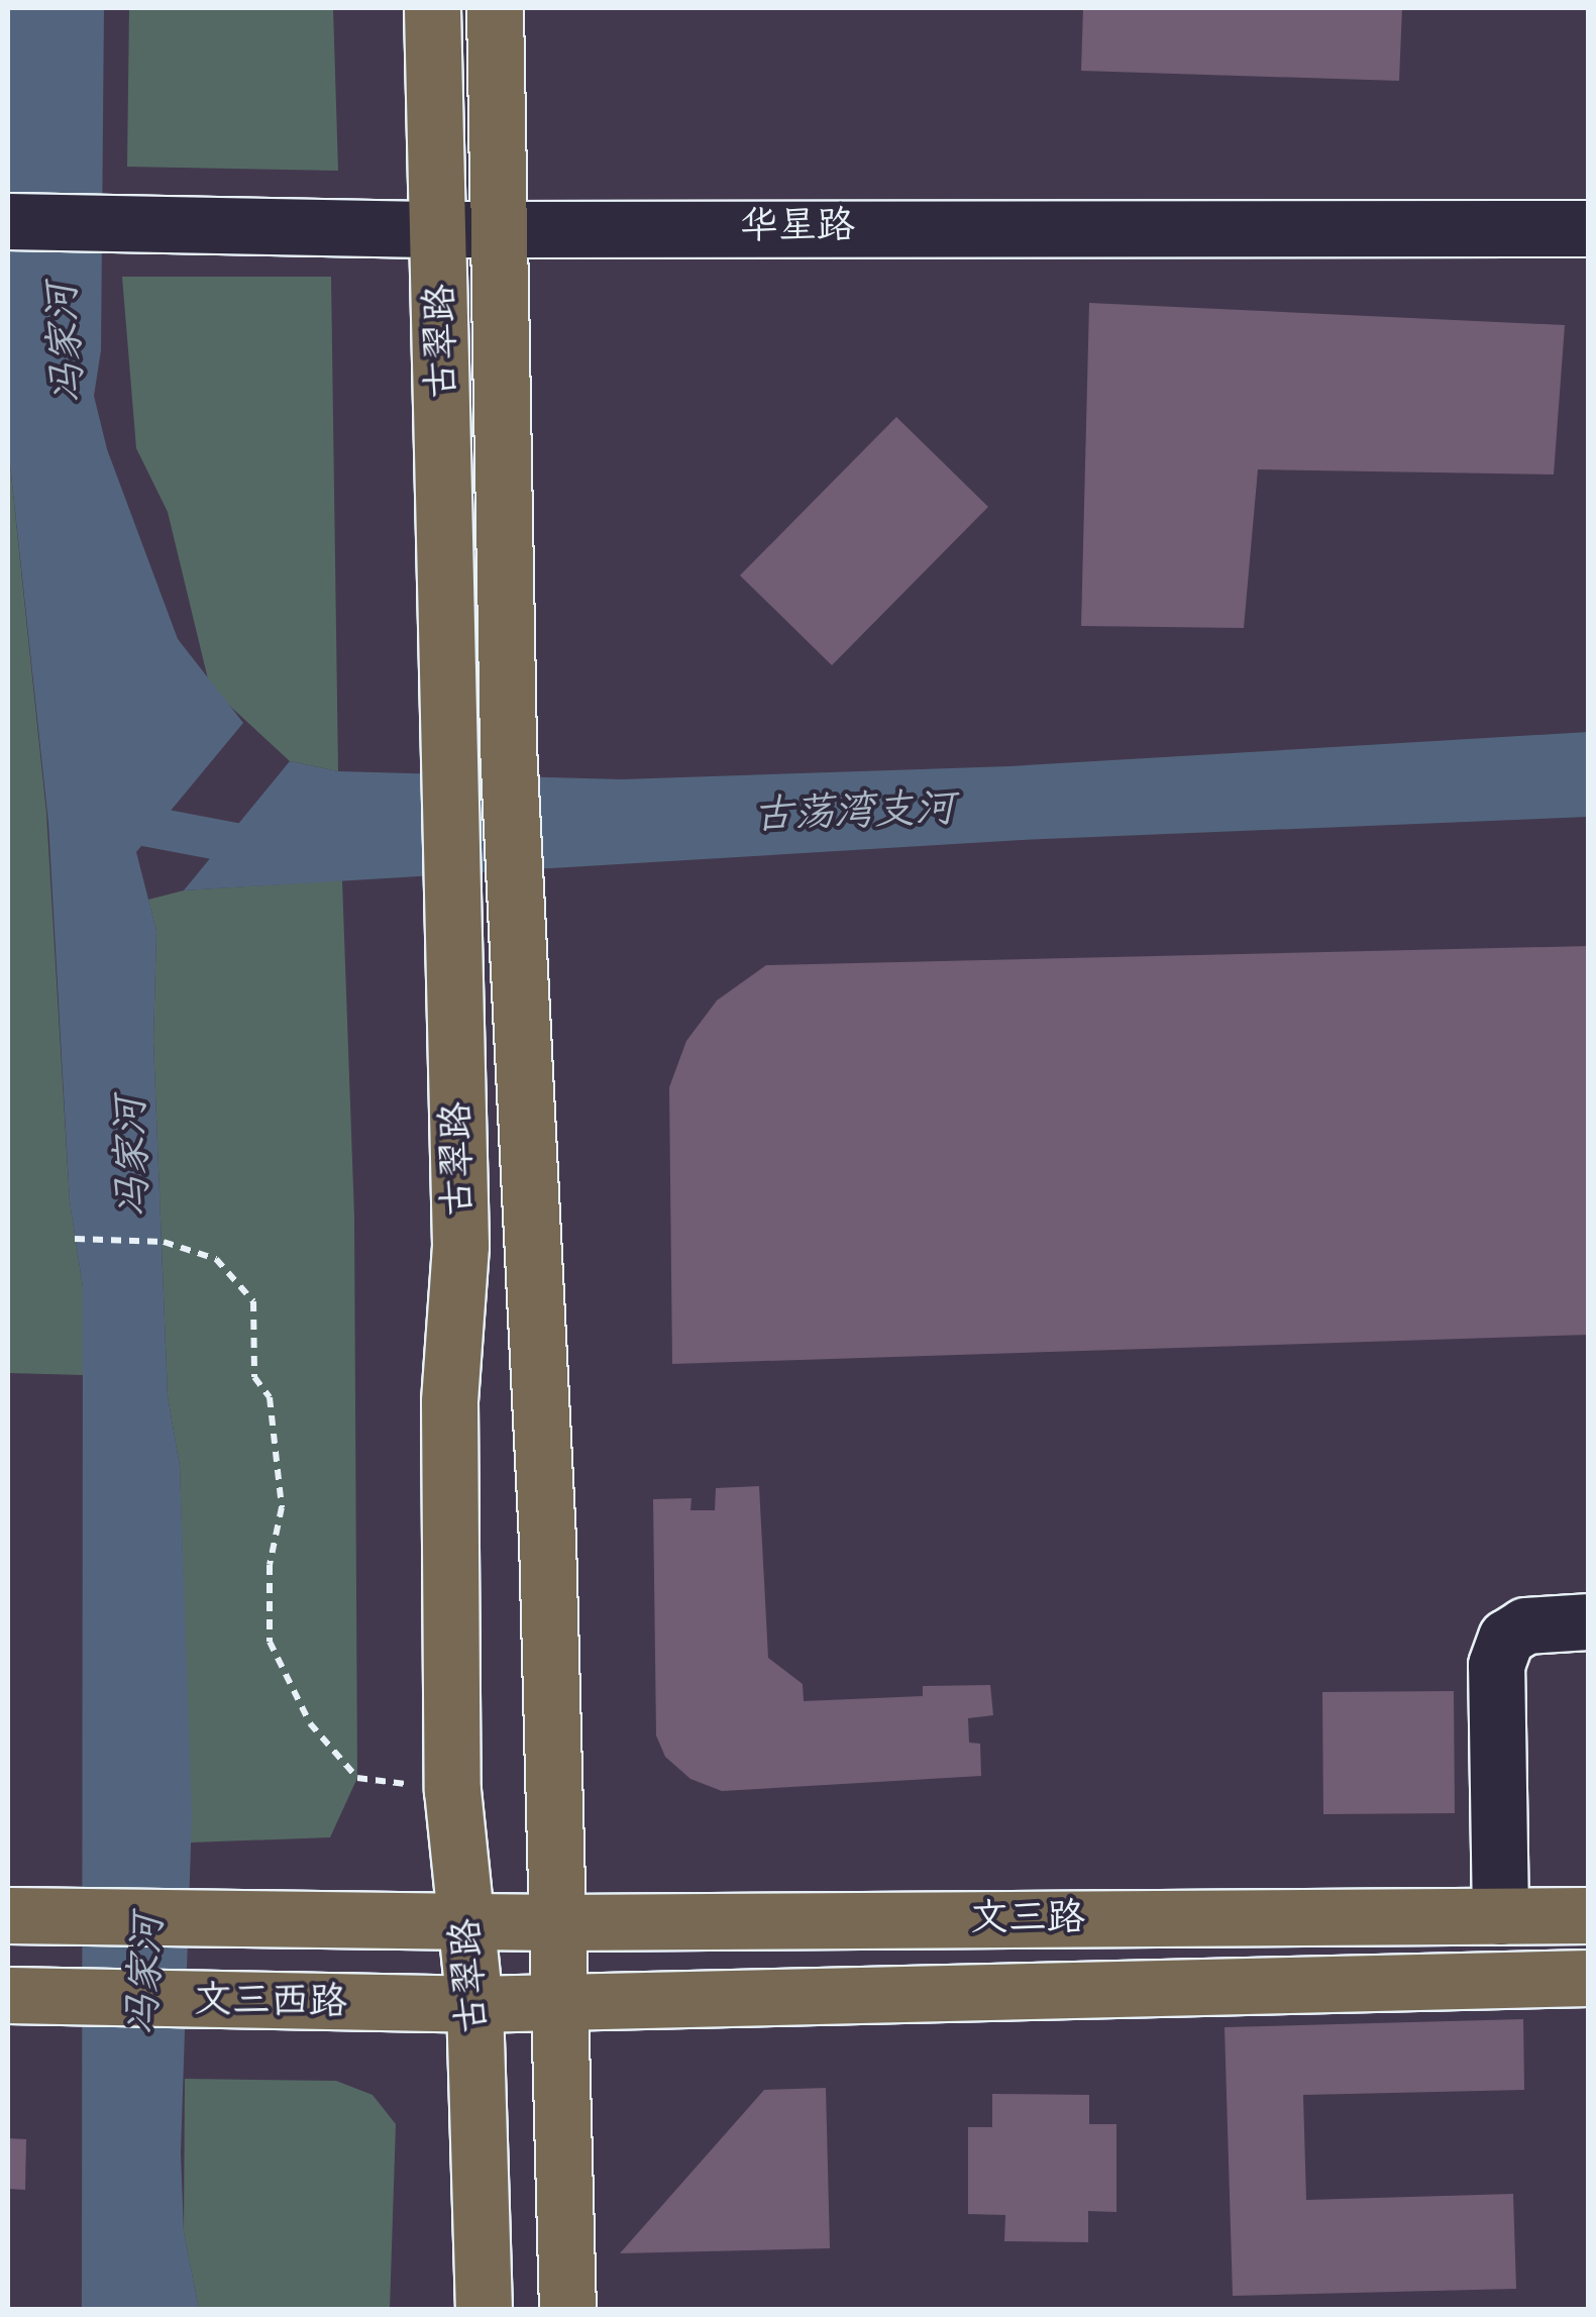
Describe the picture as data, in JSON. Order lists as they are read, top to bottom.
{
  "streets": {
    "main road": ["古翠路", "文三路", "文三西路"],
    "street": ["华星路"]
  },
  "crossings": [
    ["华星路", "古翠路"],
    ["古翠路", "文三路"],
    ["古翠路", "文三西路"],
    ["文三路", "文三西路"]
  ],
  "water": ["冯家河", "古荡湾支河"]
}
